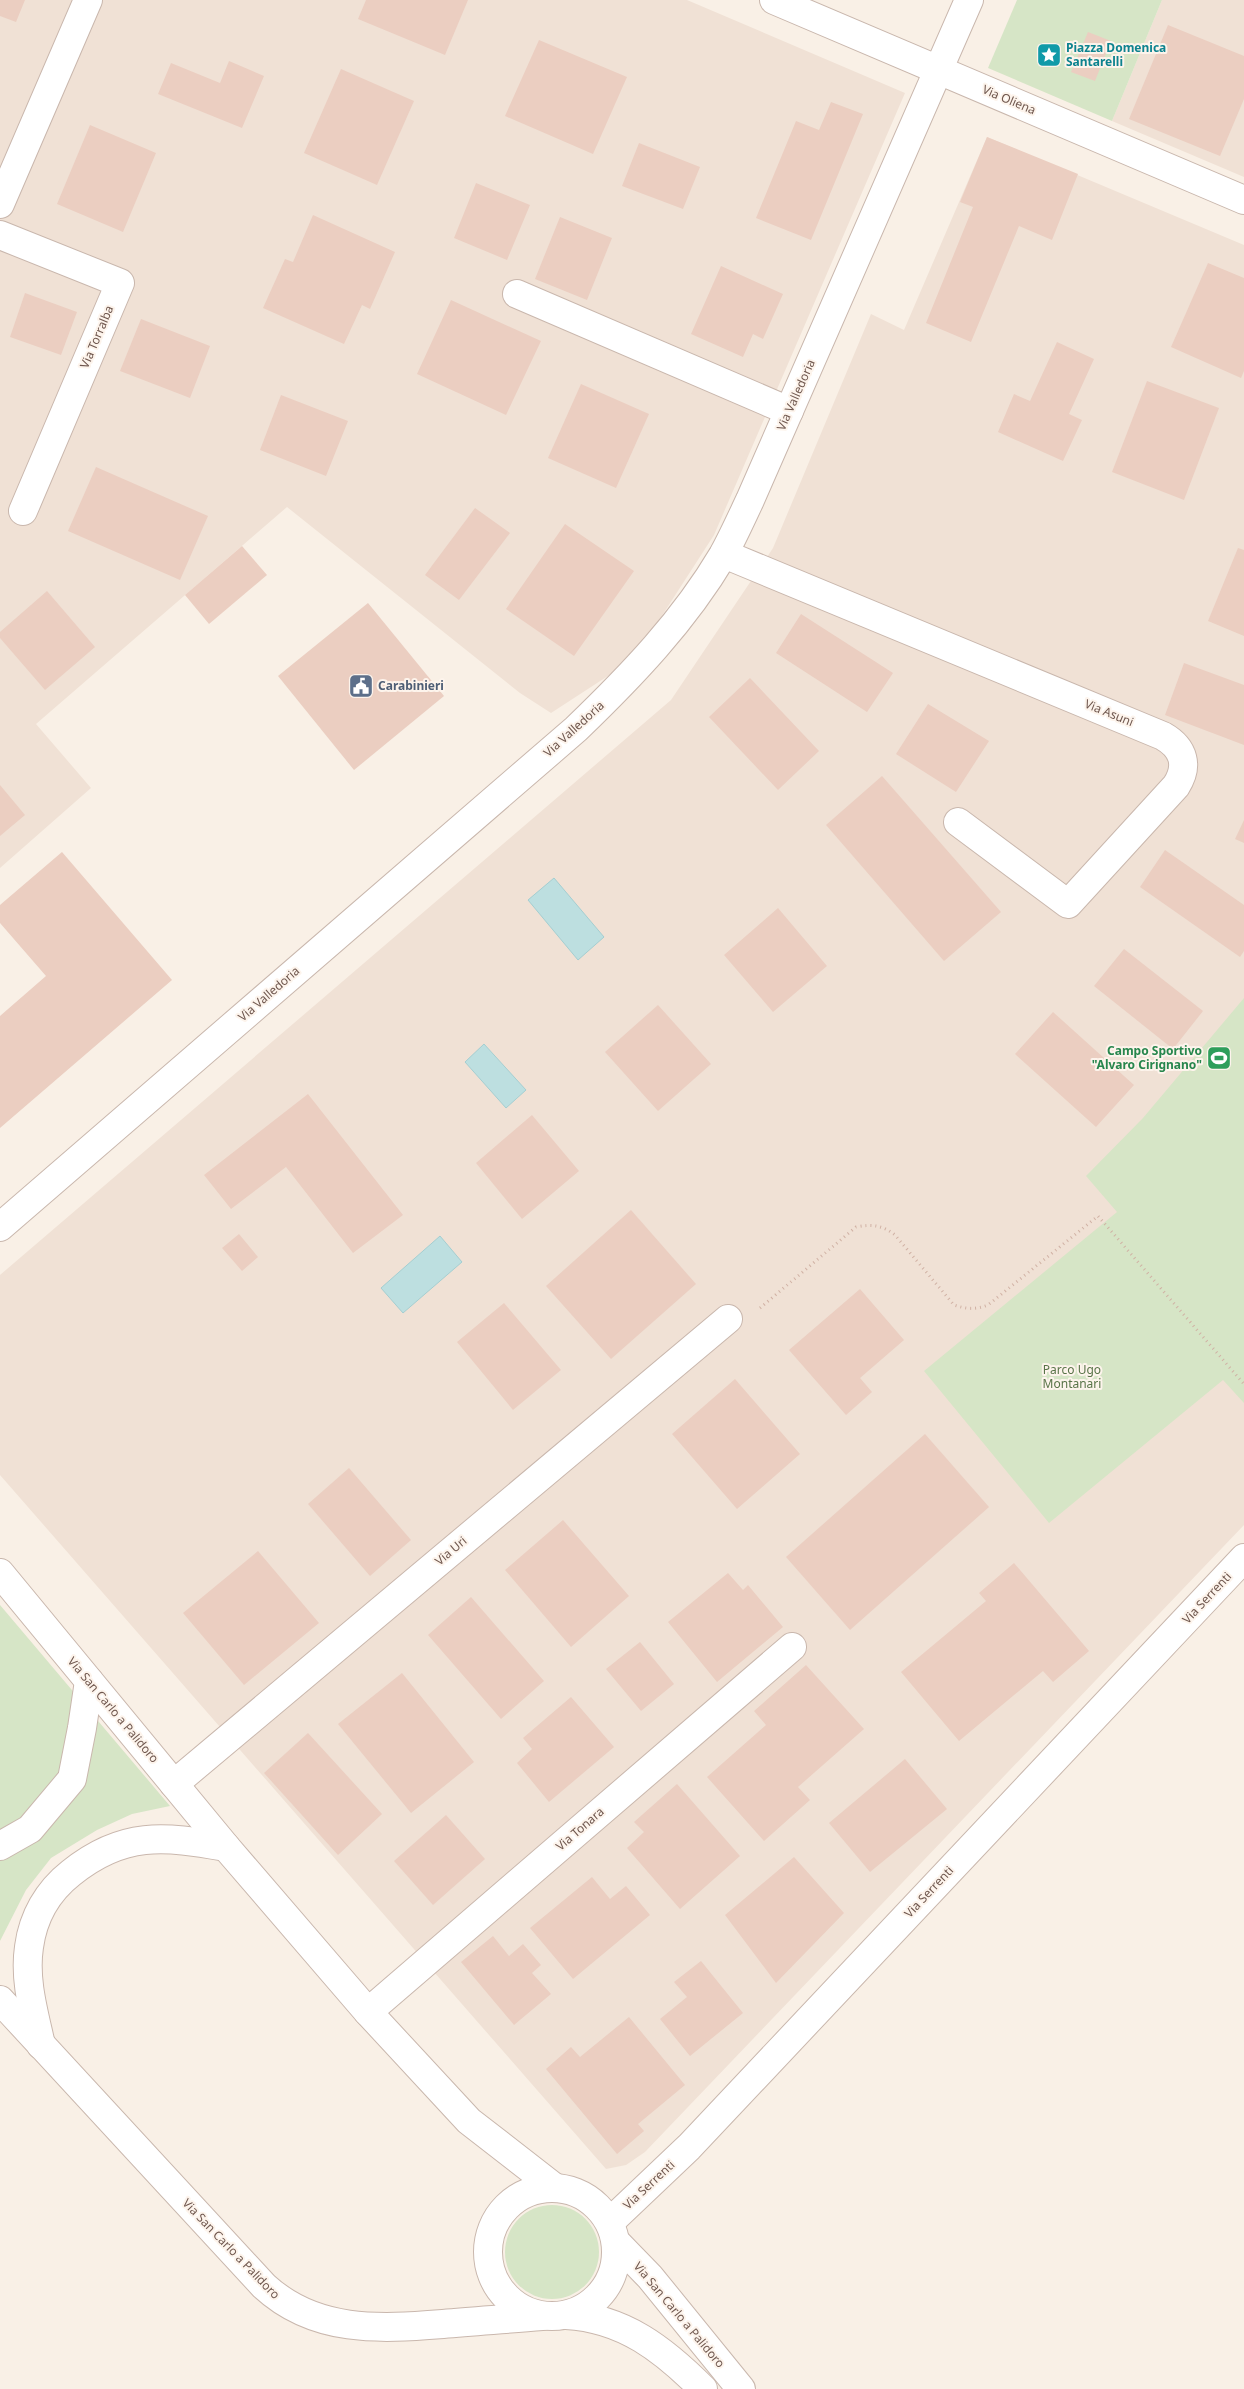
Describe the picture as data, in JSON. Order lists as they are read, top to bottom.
{
  "streets": {
    "street": [
      "Via Oliena",
      "Via Torralba",
      "Via Valledoria",
      "Via Asuni",
      "Via Uri",
      "Via Serrenti",
      "Via San Carlo a Palidoro",
      "Via Tonara"
    ]
  },
  "crossings": [
    ["Via Oliena", "Via Valledoria"],
    ["Via Valledoria", "Via Asuni"],
    ["Via Uri", "Via San Carlo a Palidoro"],
    ["Via Serrenti", "Via San Carlo a Palidoro"],
    ["Via San Carlo a Palidoro", "Via Tonara"]
  ],
  "parks": ["Parco Ugo Montanari"],
  "places": {
    "place": ["Piazza Domenica Santarelli"],
    "public building": ["Carabinieri"],
    "sports": ["Campo Sportivo \"Alvaro Cirignano\""]
  }
}
